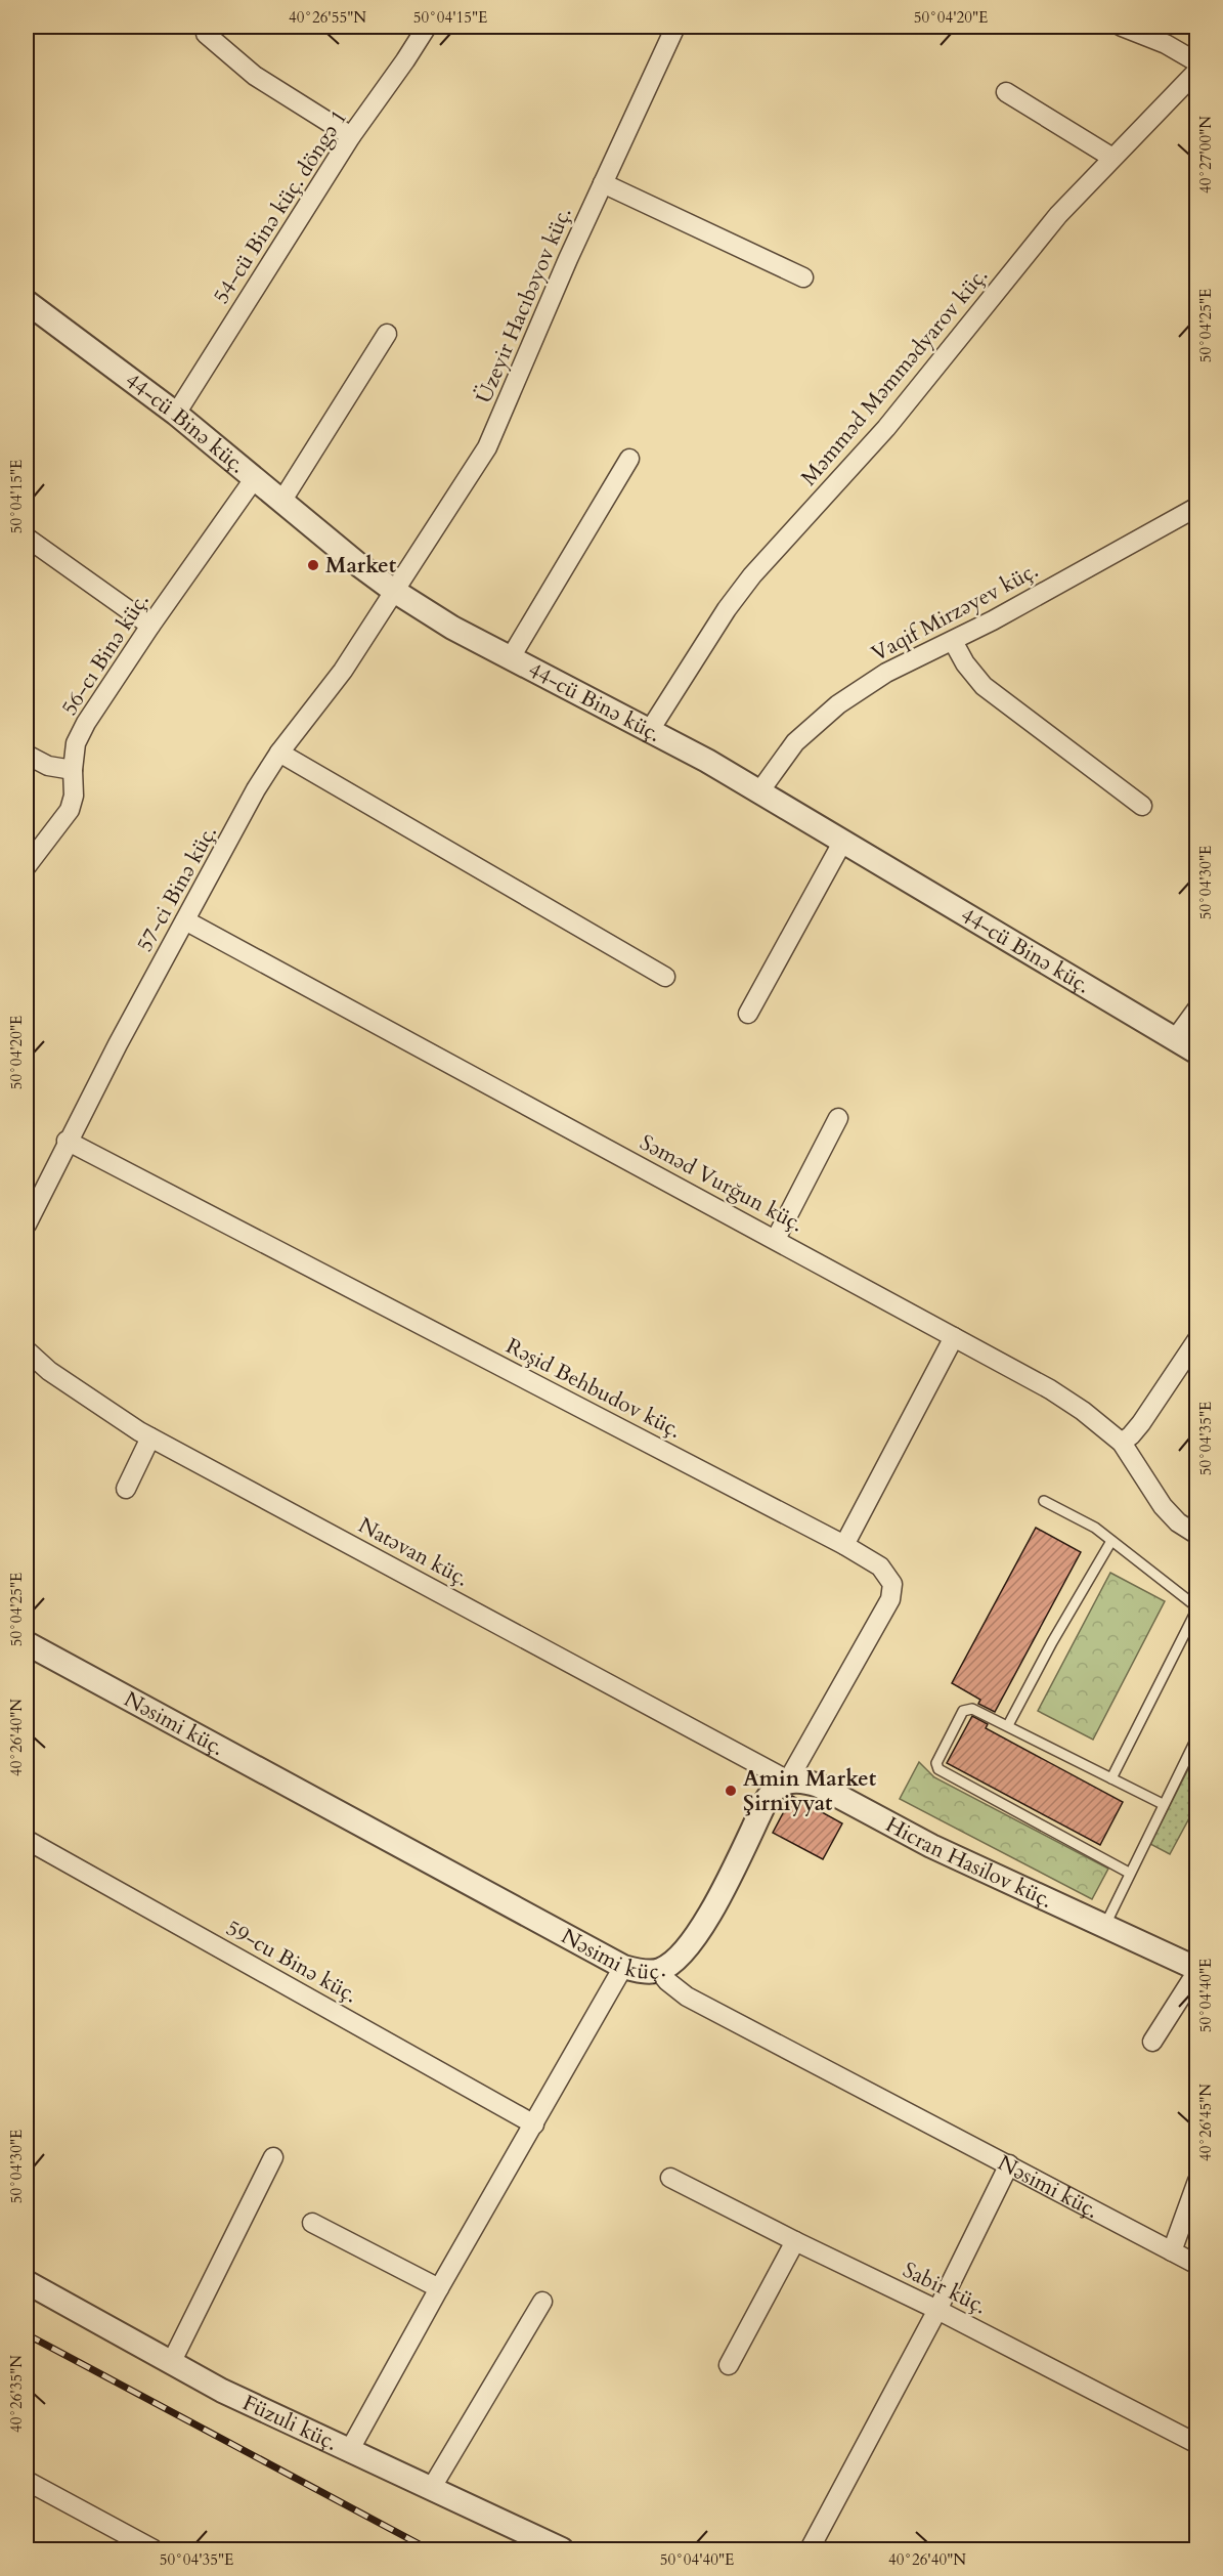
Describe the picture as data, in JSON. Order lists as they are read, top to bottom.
{
  "streets": {
    "street": [
      "54-cü Binə küç. döngə 1",
      "Üzeyir Hacıbəyov küç.",
      "Məmməd Məmmədyarov küç.",
      "44-cü Binə küç.",
      "Vaqif Mirzəyev küç.",
      "56-cı Binə küç.",
      "57-ci Binə küç.",
      "Səməd Vurğun küç.",
      "Rəşid Behbudov küç.",
      "Natəvan küç.",
      "Nəsimi küç.",
      "Hicran Hasilov küç.",
      "59-cu Binə küç.",
      "Sabir küç.",
      "Füzuli küç."
    ]
  },
  "crossings": [
    ["54-cü Binə küç. döngə 1", "44-cü Binə küç."],
    ["Üzeyir Hacıbəyov küç.", "44-cü Binə küç."],
    ["Üzeyir Hacıbəyov küç.", "57-ci Binə küç."],
    ["Məmməd Məmmədyarov küç.", "44-cü Binə küç."],
    ["44-cü Binə küç.", "Vaqif Mirzəyev küç."],
    ["44-cü Binə küç.", "56-cı Binə küç."],
    ["44-cü Binə küç.", "57-ci Binə küç."],
    ["57-ci Binə küç.", "Səməd Vurğun küç."],
    ["57-ci Binə küç.", "Rəşid Behbudov küç."],
    ["Rəşid Behbudov küç.", "Natəvan küç."],
    ["Rəşid Behbudov küç.", "Hicran Hasilov küç."],
    ["Natəvan küç.", "Hicran Hasilov küç."]
  ],
  "places": ["Market", "Amin Market Şirniyyat"],
  "coordinates": [
    "40°26'55\"N",
    "50°04'15\"E",
    "50°04'20\"E",
    "40°27'00\"N",
    "50°04'25\"E",
    "50°04'30\"E",
    "50°04'35\"E",
    "40°26'40\"N",
    "50°04'40\"E",
    "40°26'45\"N",
    "40°26'35\"N"
  ]
}
